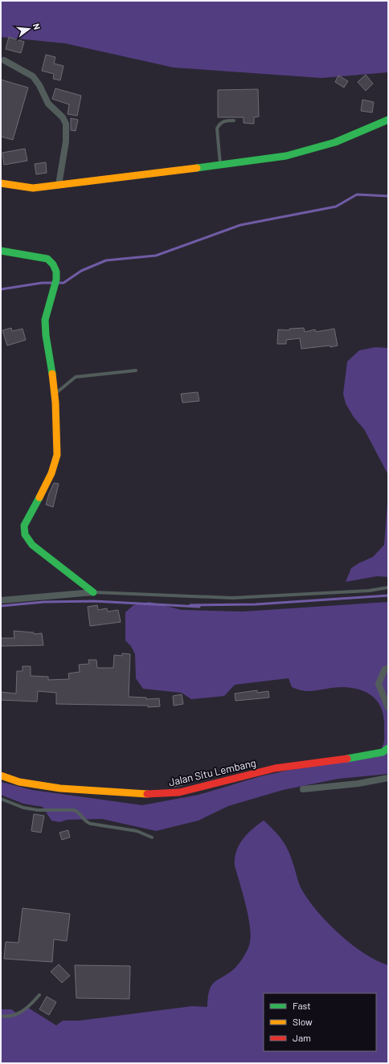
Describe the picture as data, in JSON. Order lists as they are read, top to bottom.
{
  "streets": {
    "street": ["Jalan Situ Lembang"]
  },
  "legend": ["Fast", "Slow", "Jam"],
  "north": "right"
}
